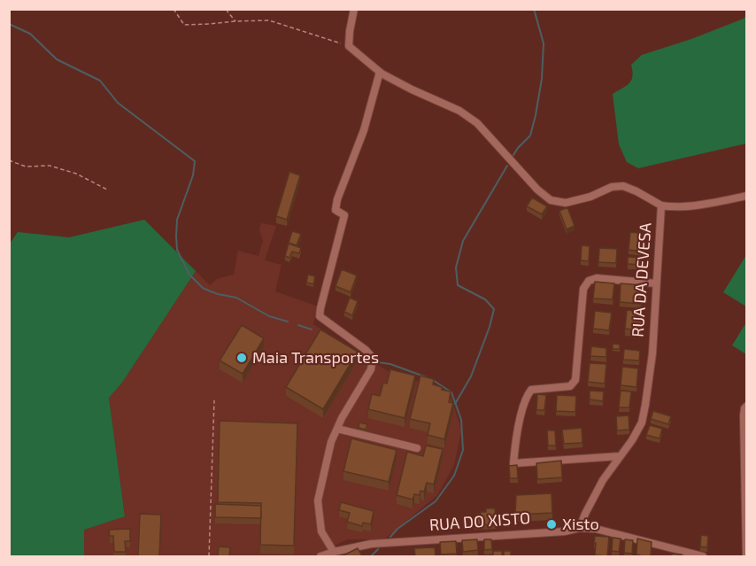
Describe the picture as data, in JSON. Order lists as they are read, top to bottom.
{
  "streets": {
    "street": ["RUA DA DEVESA", "RUA DO XISTO"]
  },
  "crossings": [
    ["RUA DA DEVESA", "RUA DO XISTO"]
  ],
  "places": ["Maia Transportes", "Xisto"]
}
